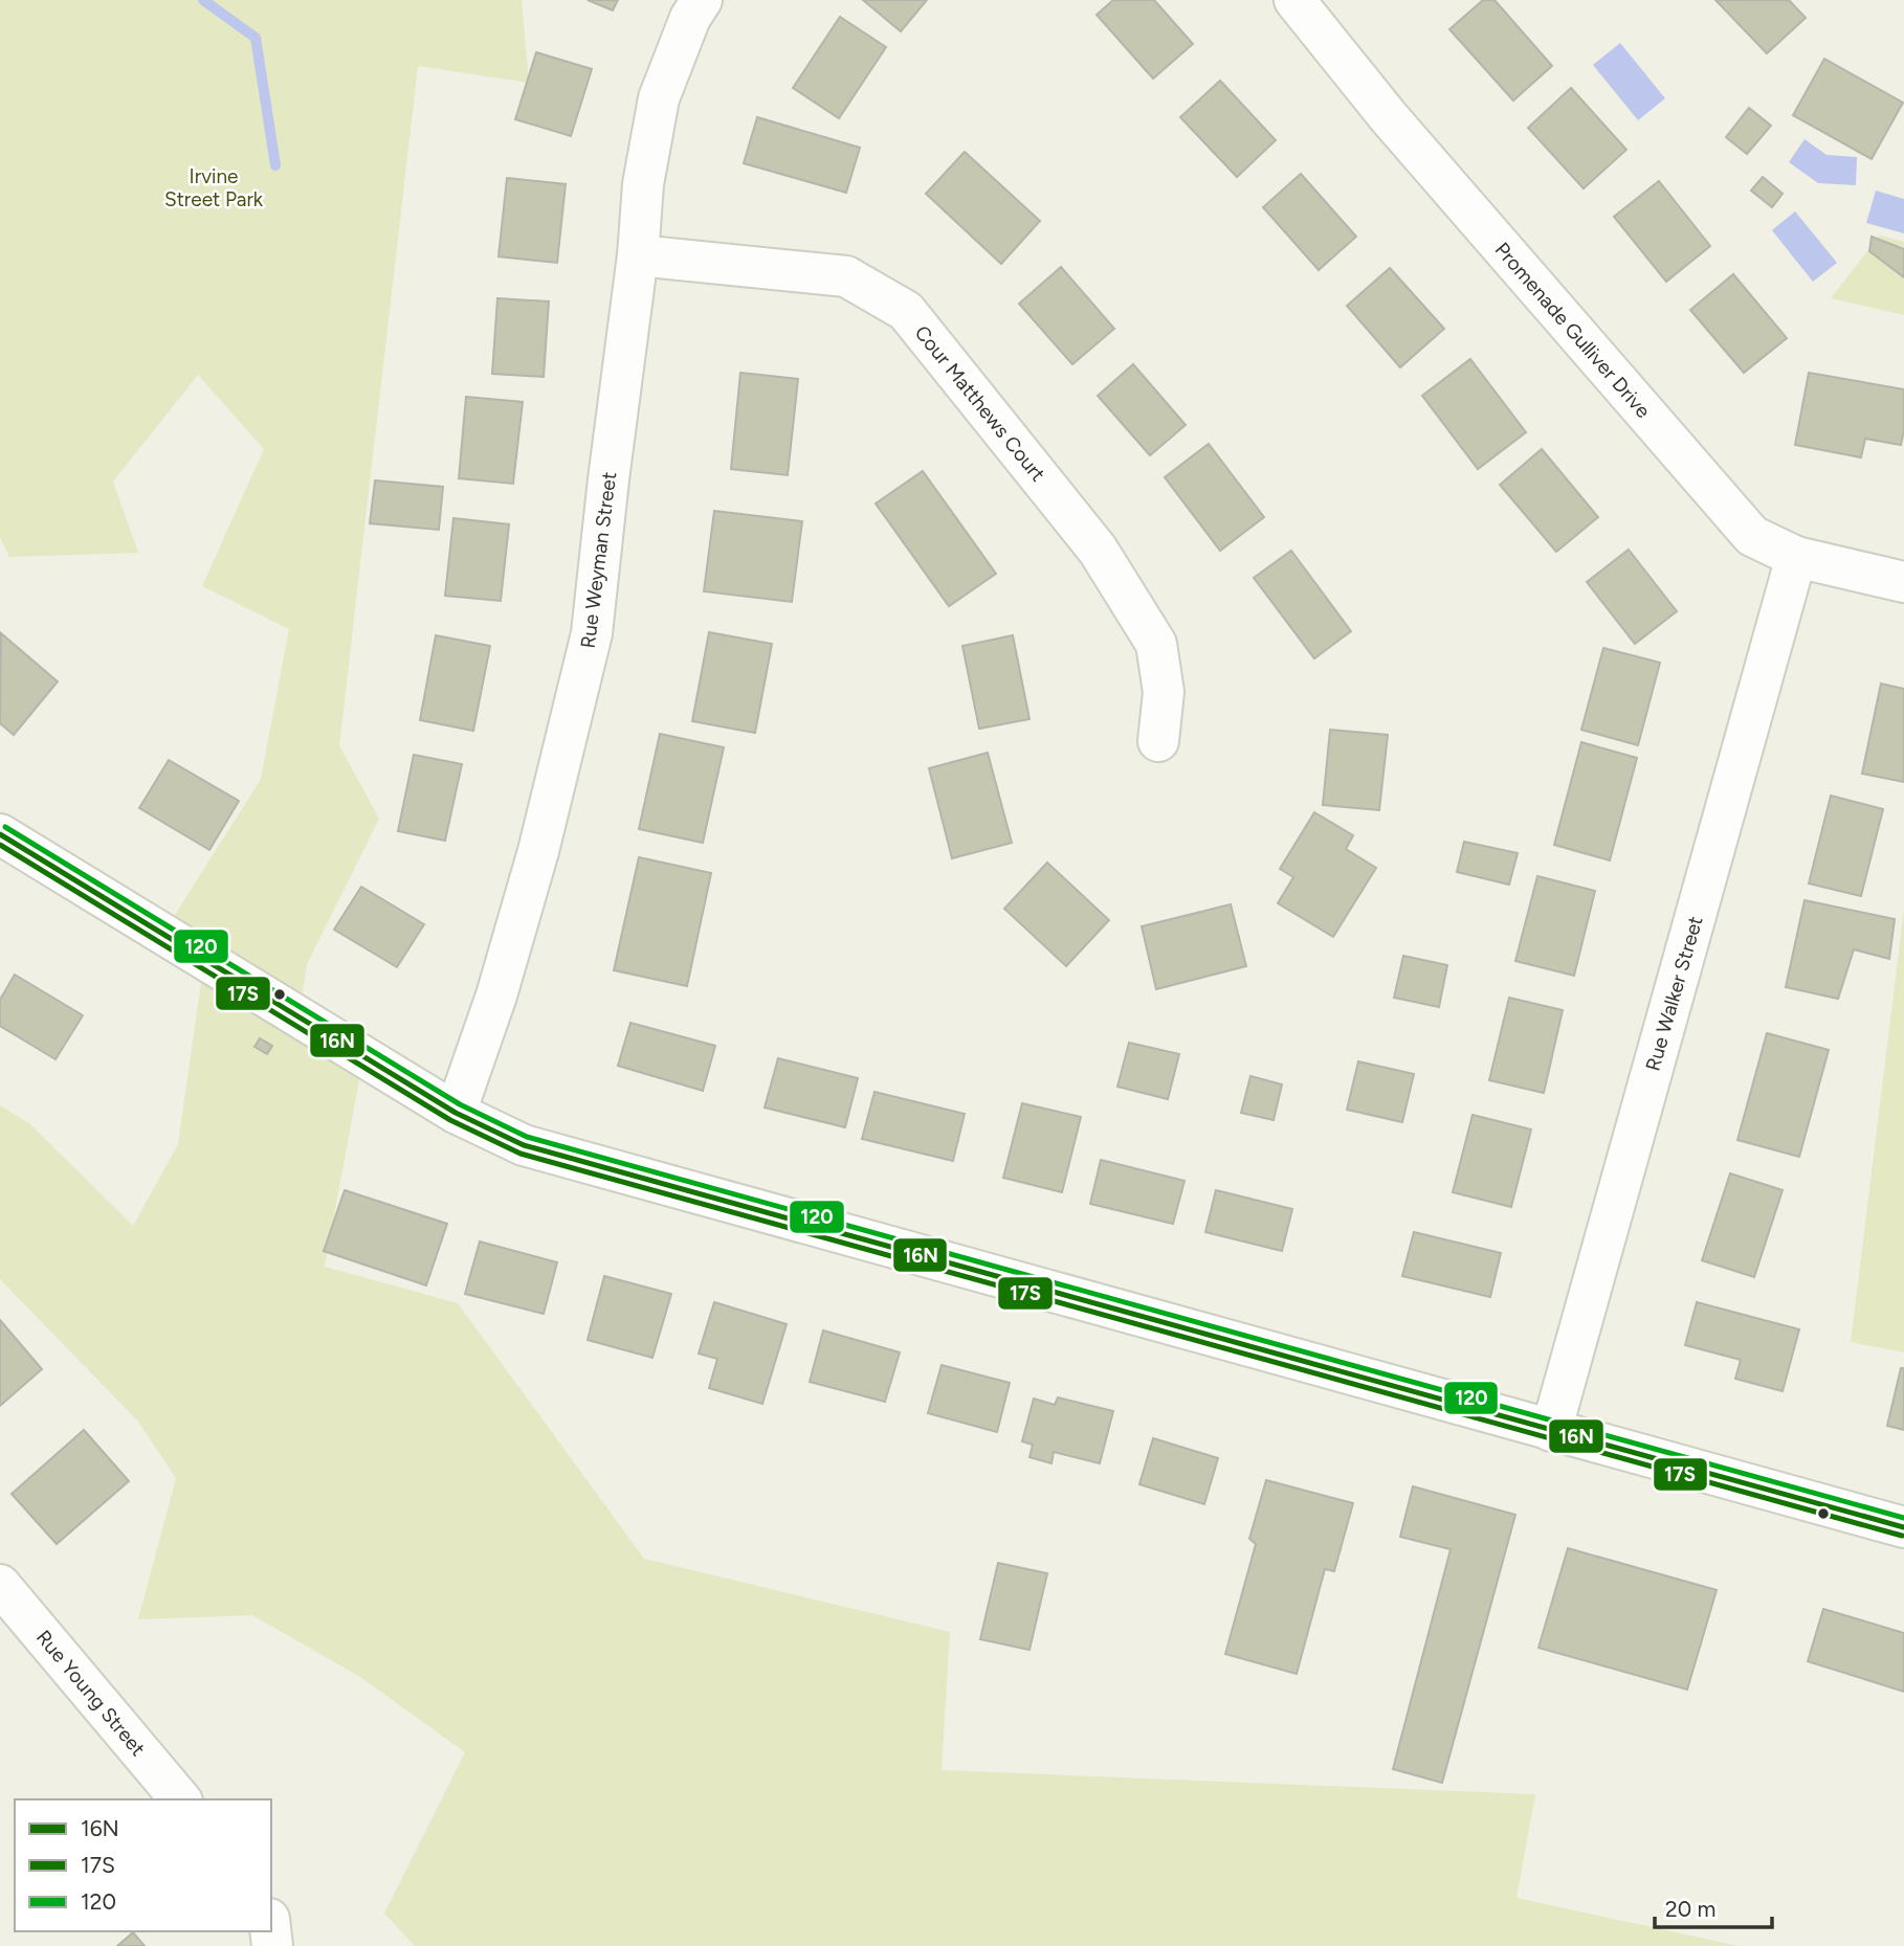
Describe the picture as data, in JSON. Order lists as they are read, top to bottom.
{
  "streets": {
    "street": [
      "Promenade Gulliver Drive",
      "Cour Matthews Court",
      "Rue Weyman Street",
      "Rue Walker Street",
      "Rue Young Street"
    ]
  },
  "crossings": [
    ["Promenade Gulliver Drive", "Rue Walker Street"],
    ["Cour Matthews Court", "Rue Weyman Street"]
  ],
  "parks": ["Irvine Street Park"],
  "lines": ["transit line 120", "transit line 16N", "transit line 17S"],
  "legend": ["16N", "17S", "120"],
  "scale_bar": "20 m"
}
